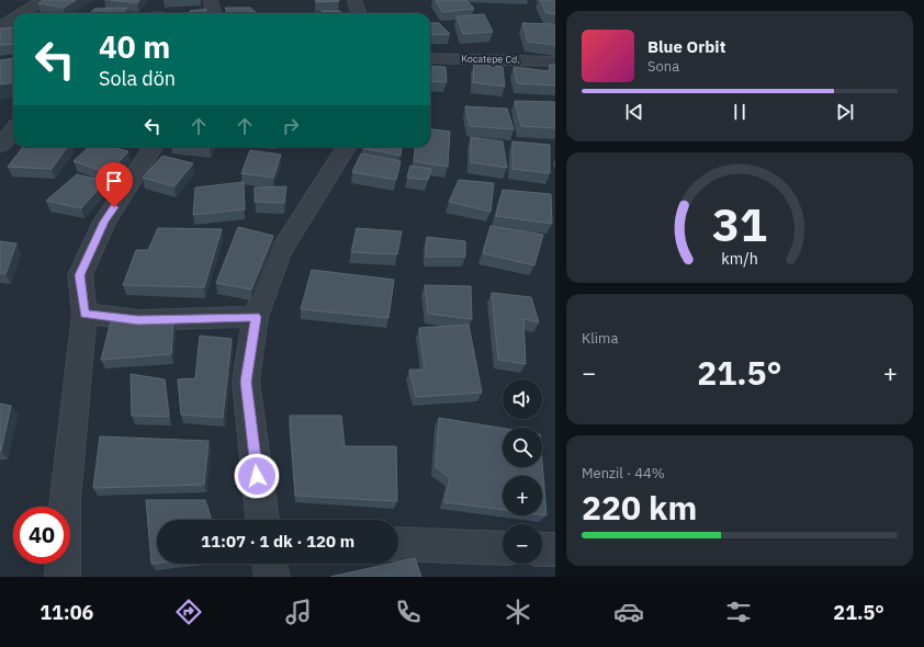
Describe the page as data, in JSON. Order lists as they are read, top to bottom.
{
  "streets": {
    "street": ["Kocatepe Cd."]
  },
  "page": {
    "turn": ["40 m", "Sola dön"],
    "song": ["Blue Orbit", "Sona"],
    "tile": [
      "Klima",
      ["Menzil · 44%", "220 km"]
    ],
    "heat": ["−", "21.5°", "+"],
    "map_buttons": ["+", "−"],
    "limit": "40",
    "trip": "11:07 · 1 dk · 120 m",
    "tabs": ["11:06", "21.5°"],
    "gauge": ["31", "km/h"]
  }
}
